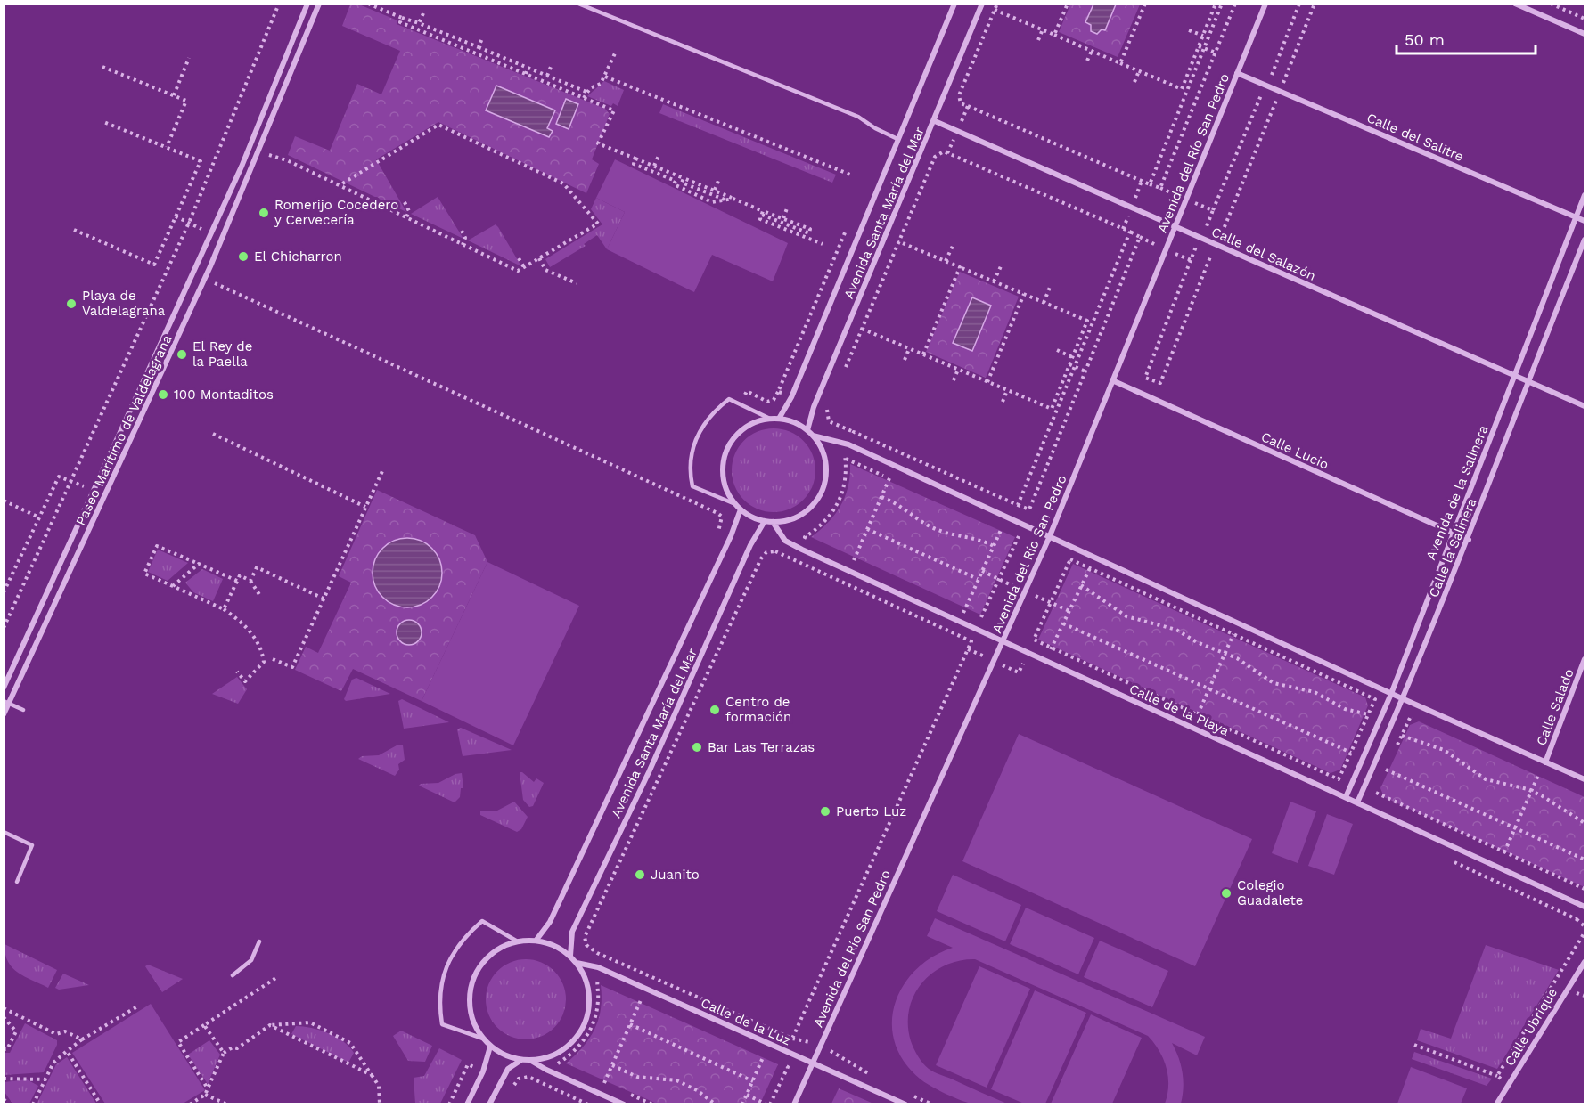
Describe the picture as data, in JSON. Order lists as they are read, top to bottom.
{
  "streets": {
    "street": [
      "Calle del Salitre",
      "Avenida del Río San Pedro",
      "Avenida Santa María del Mar",
      "Calle del Salazón",
      "Paseo Marítimo de Valdelagrana",
      "Calle Lucio",
      "Avenida de la Salinera",
      "Calle la Salinera",
      "Calle Salado",
      "Calle de la Playa",
      "Calle de la Luz",
      "Calle Ubrique"
    ]
  },
  "crossings": [
    ["Calle del Salitre", "Avenida del Río San Pedro"],
    ["Calle del Salitre", "Avenida de la Salinera"],
    ["Avenida del Río San Pedro", "Calle del Salazón"],
    ["Avenida del Río San Pedro", "Calle Lucio"],
    ["Avenida del Río San Pedro", "Calle de la Playa"],
    ["Avenida del Río San Pedro", "Calle de la Luz"],
    ["Avenida Santa María del Mar", "Calle del Salazón"],
    ["Avenida Santa María del Mar", "Calle de la Playa"],
    ["Avenida Santa María del Mar", "Calle de la Luz"],
    ["Calle del Salazón", "Avenida de la Salinera"],
    ["Calle del Salazón", "Calle la Salinera"],
    ["Calle Lucio", "Avenida de la Salinera"],
    ["Calle Lucio", "Calle la Salinera"],
    ["Avenida de la Salinera", "Calle de la Playa"],
    ["Calle la Salinera", "Calle de la Playa"]
  ],
  "places": [
    "Romerijo Cocedero y Cervecería",
    "El Chicharron",
    "Playa de Valdelagrana",
    "El Rey de la Paella",
    "100 Montaditos",
    "Centro de formación",
    "Bar Las Terrazas",
    "Puerto Luz",
    "Juanito",
    "Colegio Guadalete"
  ],
  "scale_bar": "50 m"
}
